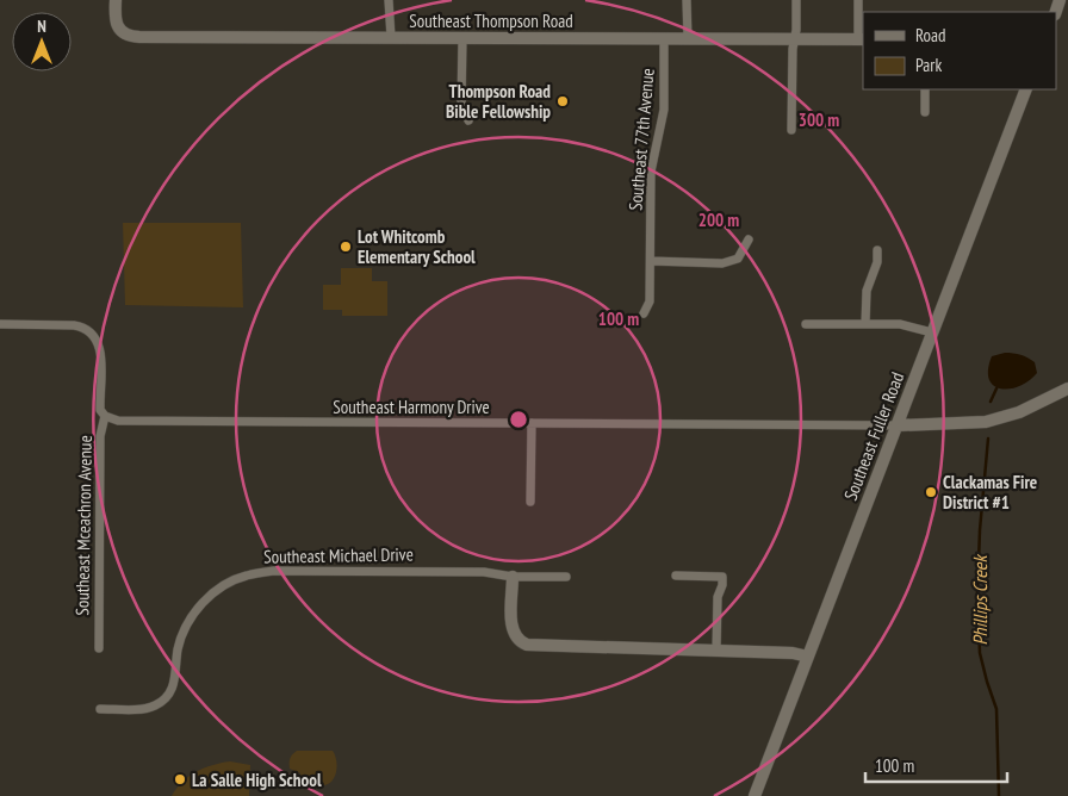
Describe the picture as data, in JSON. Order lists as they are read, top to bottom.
{
  "streets": {
    "street": [
      "Southeast Thompson Road",
      "Southeast 77th Avenue",
      "Southeast Harmony Drive",
      "Southeast Fuller Road",
      "Southeast Mceachron Avenue",
      "Southeast Michael Drive"
    ]
  },
  "crossings": [
    ["Southeast Thompson Road", "Southeast 77th Avenue"],
    ["Southeast Harmony Drive", "Southeast Fuller Road"],
    ["Southeast Harmony Drive", "Southeast Mceachron Avenue"]
  ],
  "water": ["Phillips Creek"],
  "places": [
    "Thompson Road Bible Fellowship",
    "Lot Whitcomb Elementary School",
    "Clackamas Fire District #1",
    "La Salle High School"
  ],
  "legend": ["Road", "Park"],
  "scale_bar": "100 m",
  "north": "top",
  "rings": ["300 m", "200 m", "100 m"]
}
